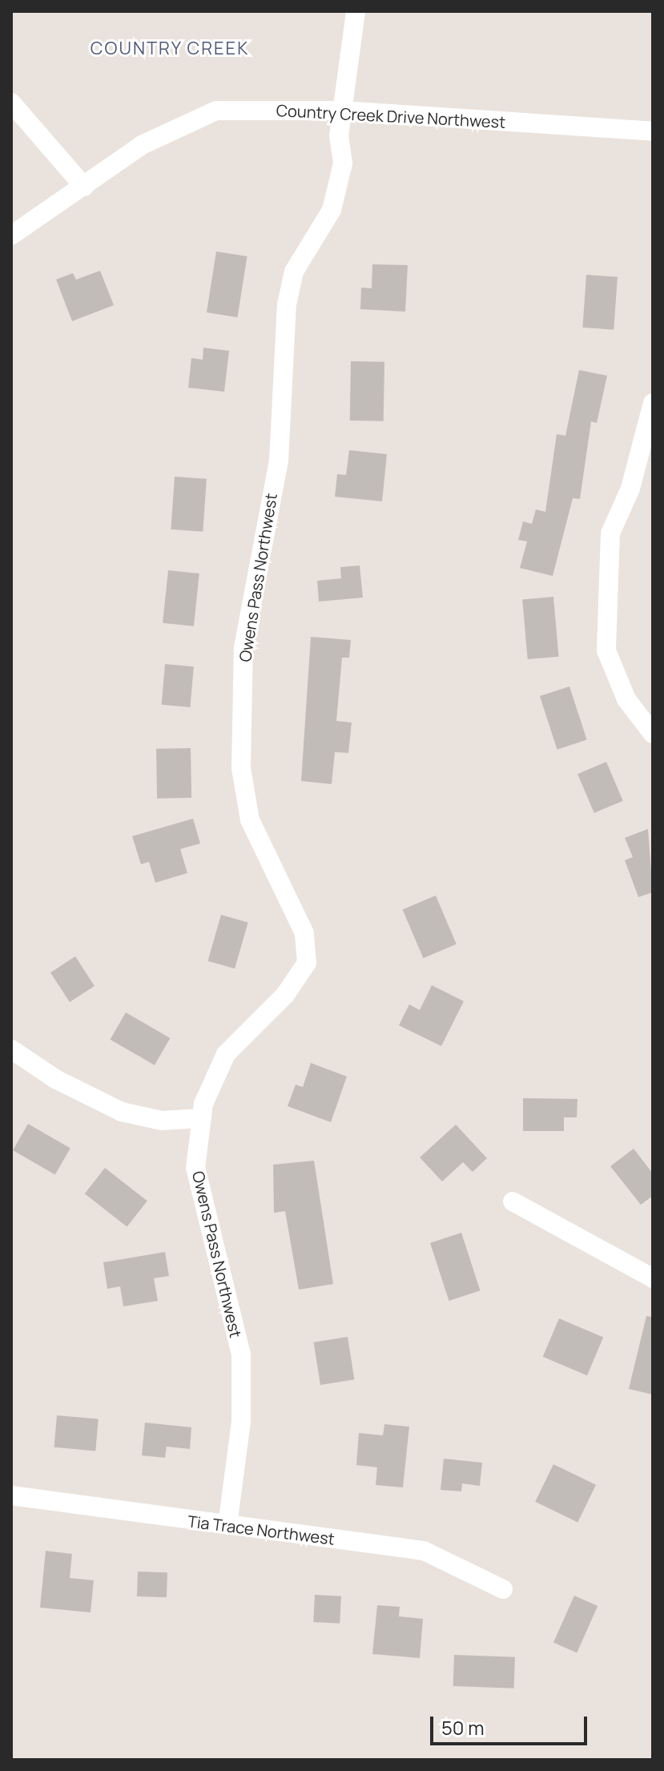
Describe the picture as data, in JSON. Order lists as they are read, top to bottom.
{
  "streets": {
    "street": ["Country Creek Drive Northwest", "Owens Pass Northwest", "Tia Trace Northwest"]
  },
  "crossings": [
    ["Country Creek Drive Northwest", "Owens Pass Northwest"],
    ["Owens Pass Northwest", "Tia Trace Northwest"]
  ],
  "districts": ["COUNTRY CREEK"],
  "scale_bar": "50 m"
}
